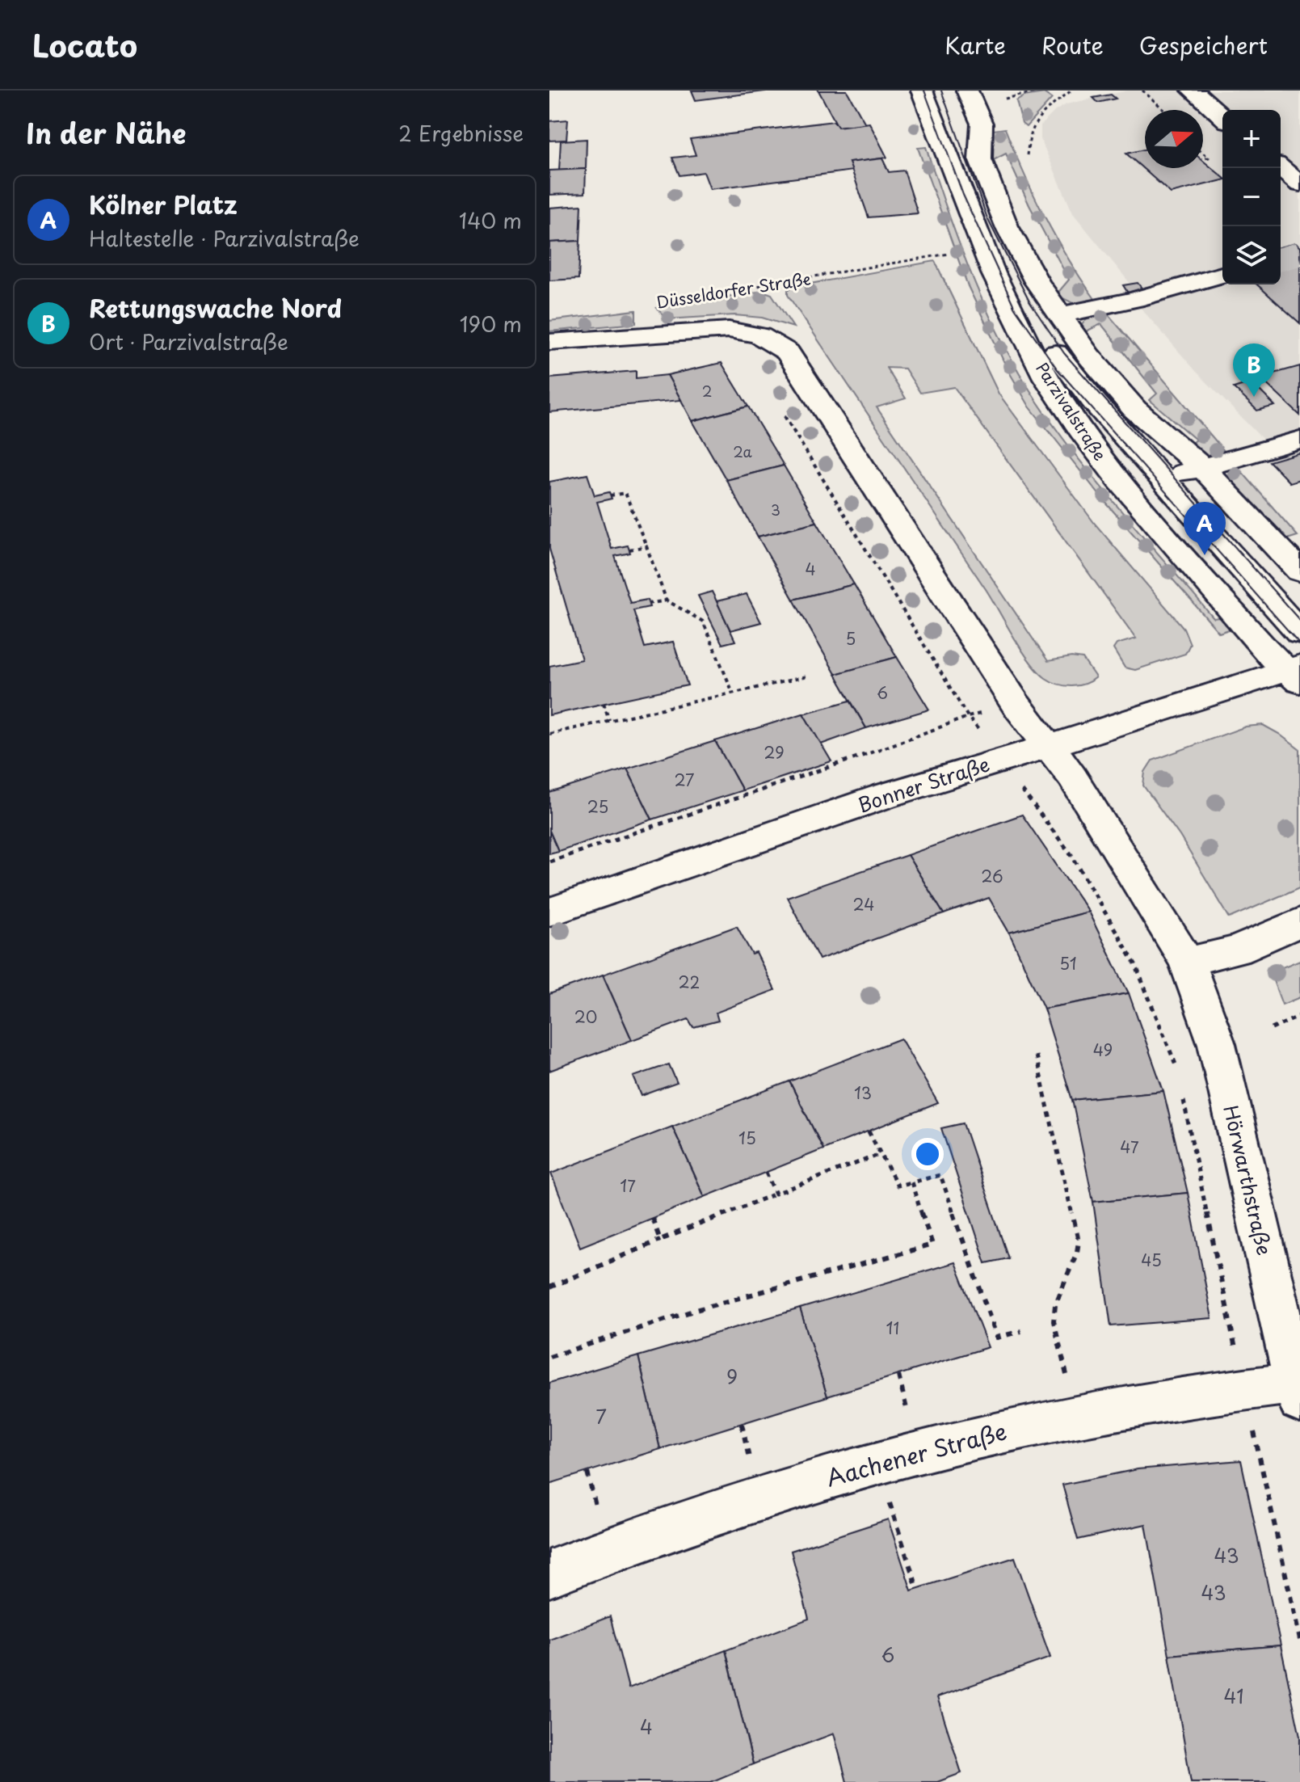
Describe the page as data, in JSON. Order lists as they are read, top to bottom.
{
  "streets": {
    "street": [
      "Düsseldorfer Straße",
      "Parzivalstraße",
      "Bonner Straße",
      "Hörwarthstraße",
      "Aachener Straße"
    ]
  },
  "crossings": [
    ["Düsseldorfer Straße", "Hörwarthstraße"],
    ["Parzivalstraße", "Bonner Straße"],
    ["Bonner Straße", "Hörwarthstraße"],
    ["Hörwarthstraße", "Aachener Straße"]
  ],
  "house_numbers": [
    "2",
    "2a",
    "3",
    "4",
    "5",
    "6",
    "29",
    "27",
    "25",
    "26",
    "24",
    "51",
    "22",
    "20",
    "49",
    "13",
    "15",
    "47",
    "17",
    "45",
    "11",
    "9",
    "7",
    "43",
    "43",
    "6",
    "41",
    "4"
  ],
  "north": "right",
  "page": {
    "header": "Locato",
    "nav": ["Karte", "Route", "Gespeichert"],
    "heading": ["In der Nähe", "2 Ergebnisse"],
    "map_buttons": ["+", "−"],
    "list": [
      {
        "mark": "A",
        "name": "Kölner Platz",
        "note": "Haltestelle · Parzivalstraße",
        "value": "140 m"
      },
      {
        "mark": "B",
        "name": "Rettungswache Nord",
        "note": "Ort · Parzivalstraße",
        "value": "190 m"
      }
    ],
    "pins": ["B", "A"]
  }
}
